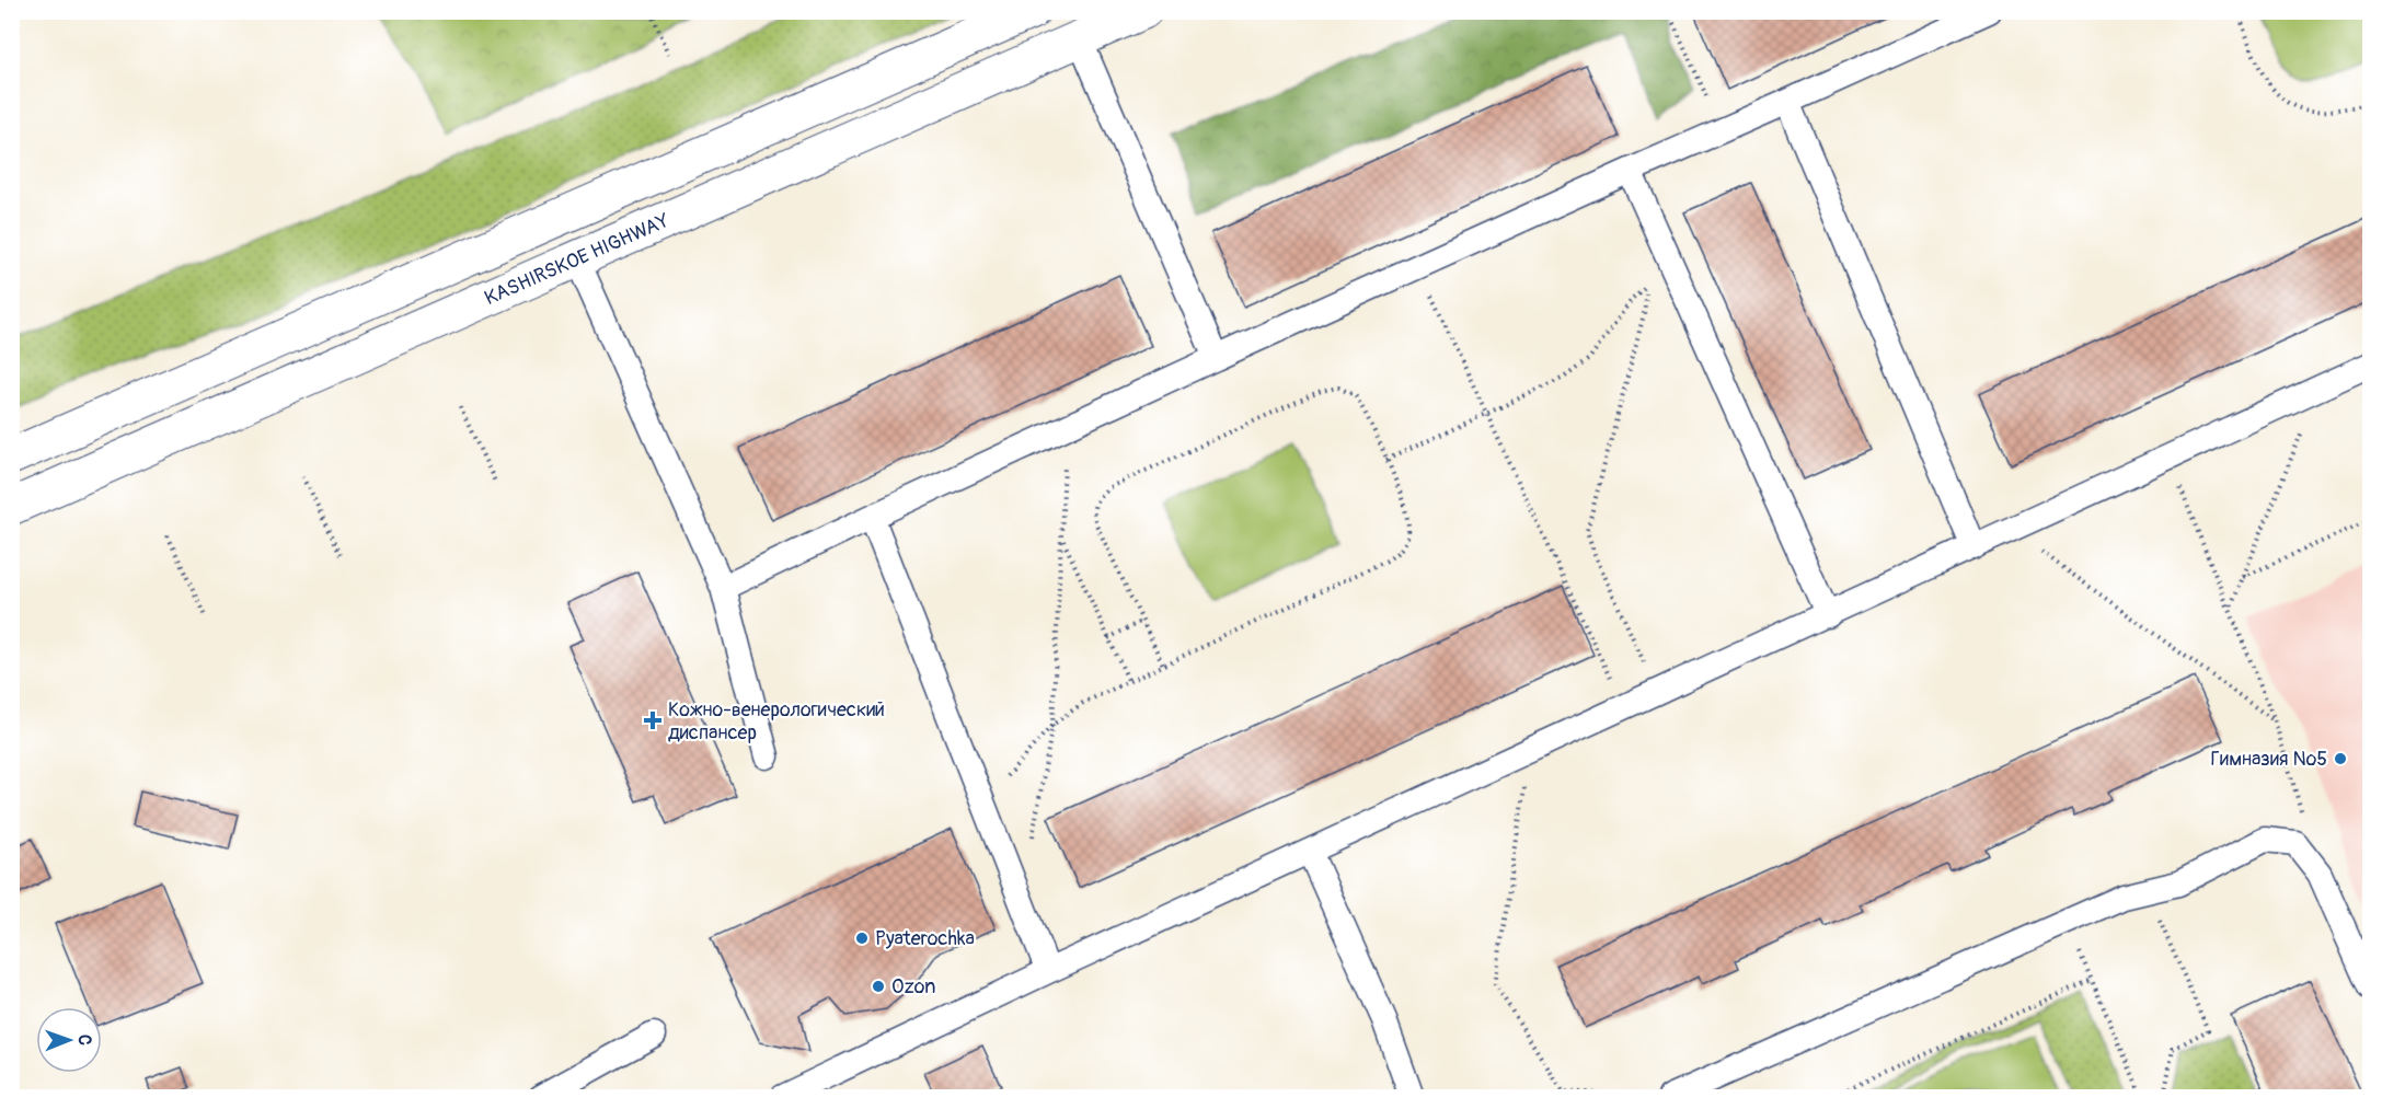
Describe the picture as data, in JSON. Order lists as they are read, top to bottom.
{
  "streets": {
    "main road": ["KASHIRSKOE HIGHWAY"]
  },
  "places": {
    "health": ["Кожно-венерологический диспансер"],
    "other": ["Гимназия №5", "Pyaterochka", "Ozon"]
  },
  "north": "right"
}
